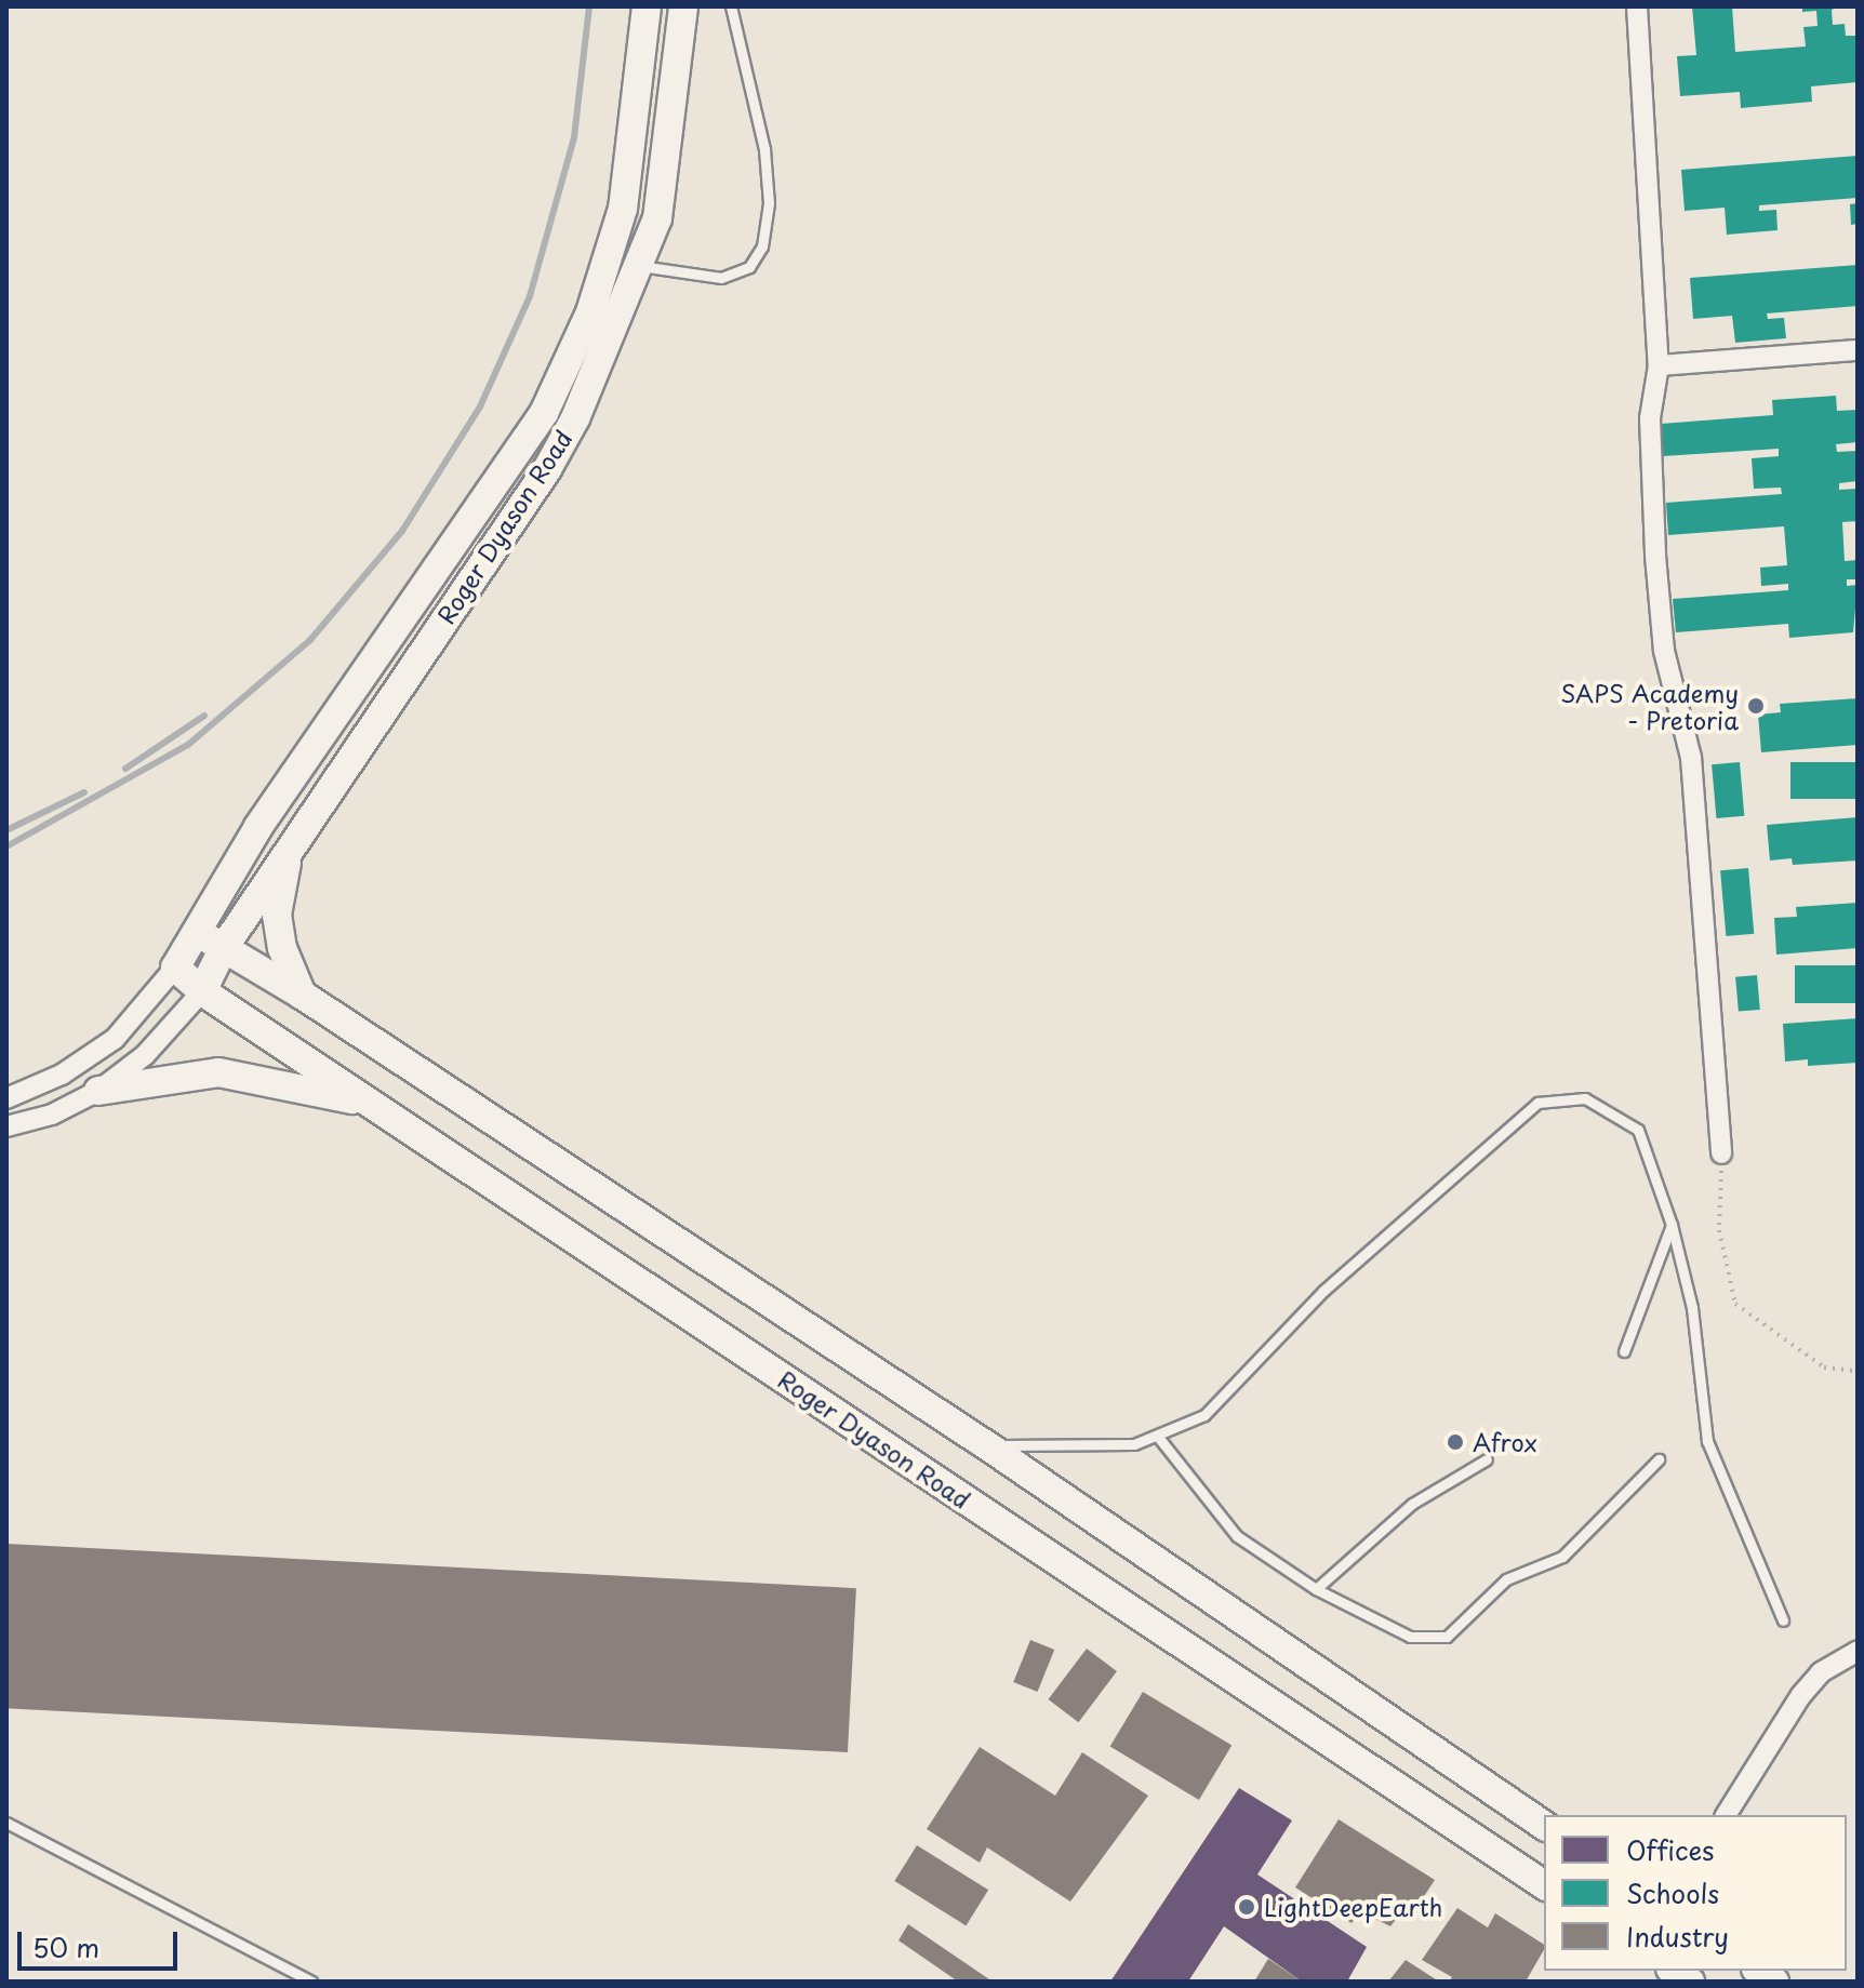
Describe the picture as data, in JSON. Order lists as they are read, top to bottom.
{
  "streets": {
    "main road": ["Roger Dyason Road"]
  },
  "places": ["SAPS Academy - Pretoria", "Afrox", "LightDeepEarth"],
  "legend": ["Offices", "Schools", "Industry"],
  "scale_bar": "50 m"
}
